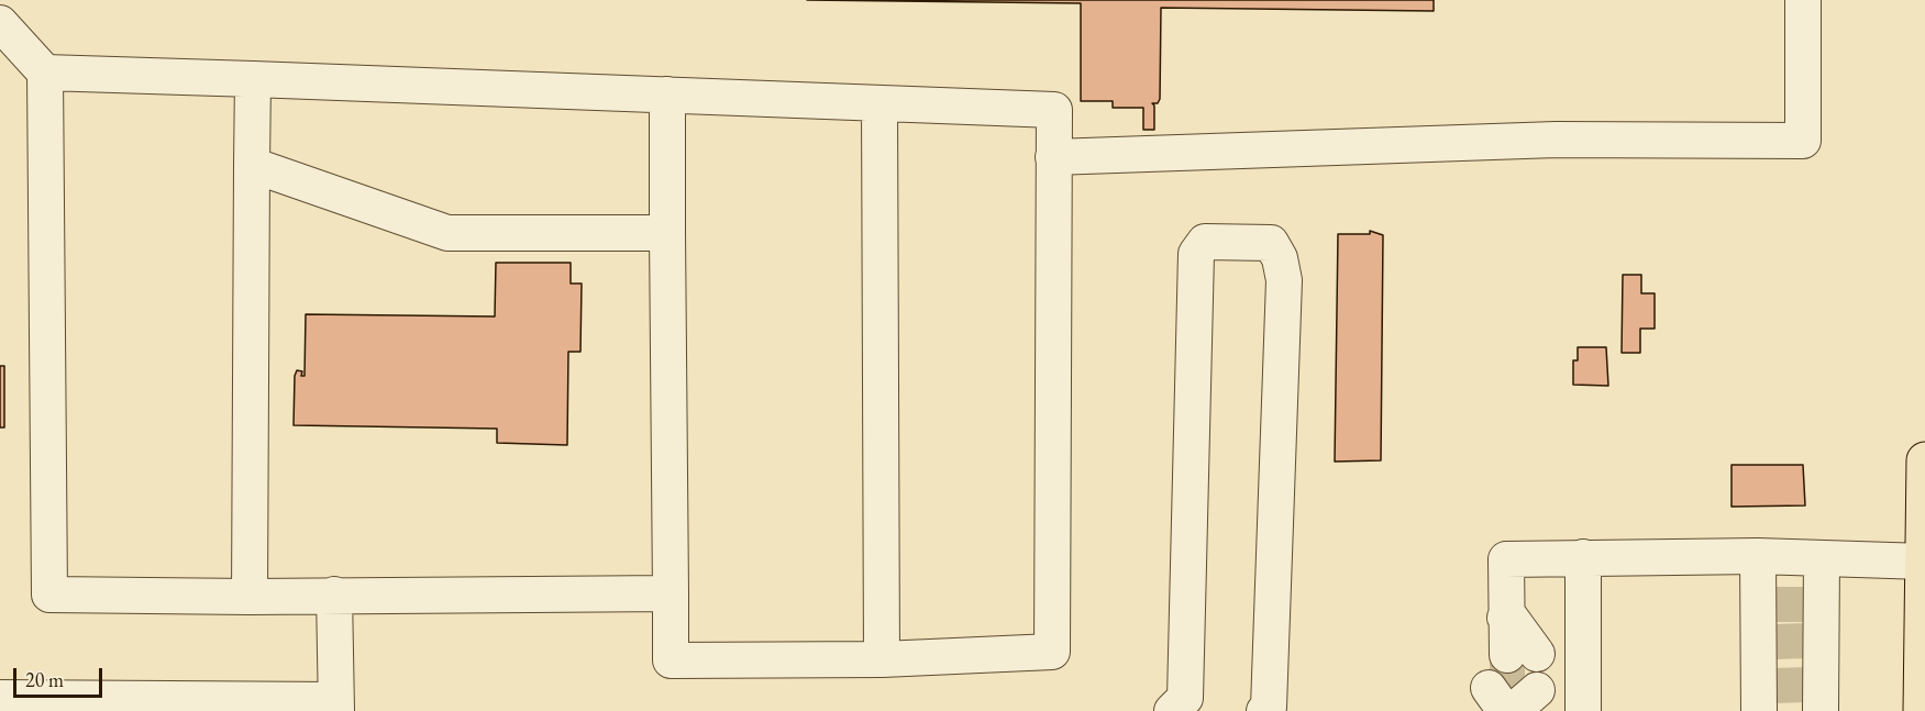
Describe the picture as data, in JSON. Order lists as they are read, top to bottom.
{
  "scale_bar": "20 m"
}
